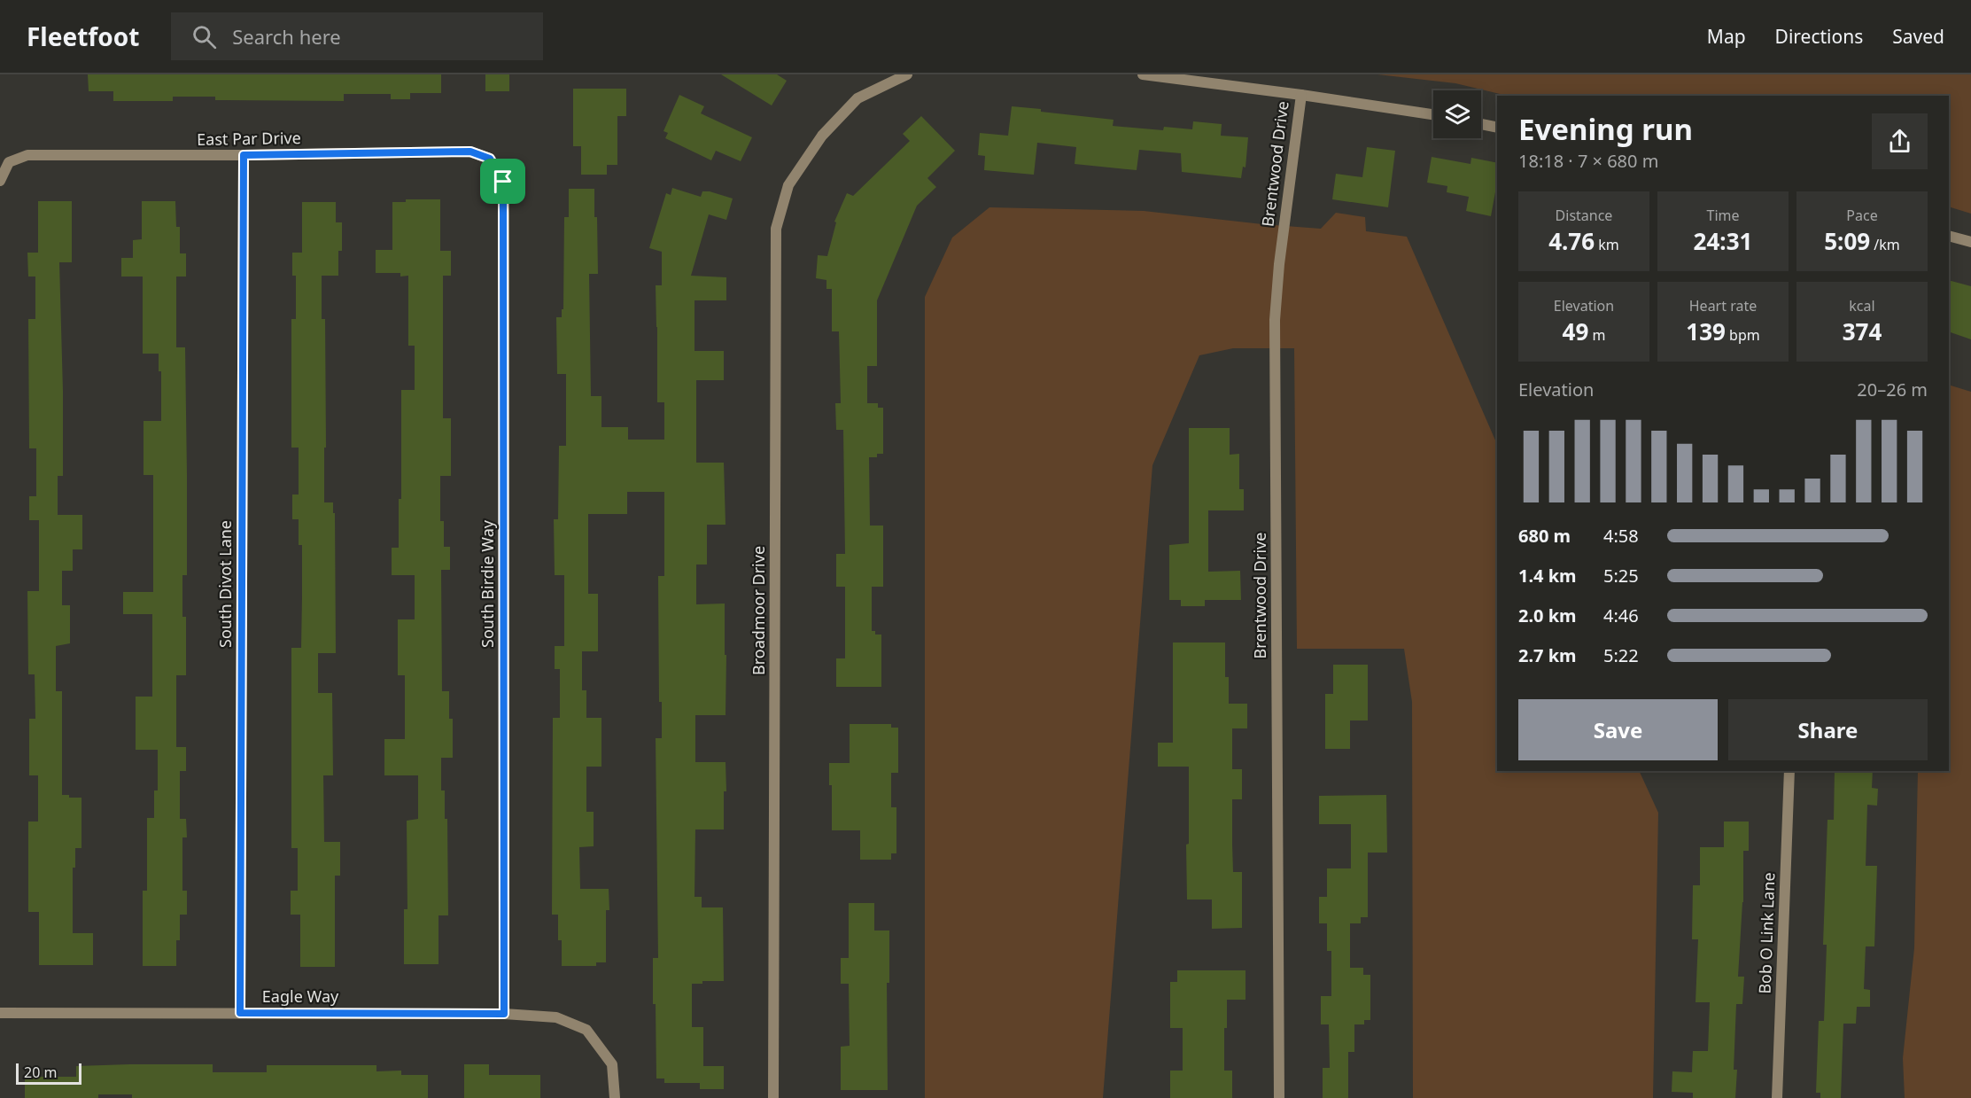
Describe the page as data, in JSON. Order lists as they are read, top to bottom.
{
  "streets": {
    "street": [
      "East Par Drive",
      "Brentwood Drive",
      "South Divot Lane",
      "South Birdie Way",
      "Broadmoor Drive",
      "Bob O Link Lane",
      "Eagle Way"
    ]
  },
  "crossings": [
    ["East Par Drive", "South Divot Lane"],
    ["East Par Drive", "South Birdie Way"],
    ["South Divot Lane", "Eagle Way"],
    ["South Birdie Way", "Eagle Way"]
  ],
  "scale_bar": "20 m",
  "page": {
    "header": "Fleetfoot",
    "search": "Search here",
    "nav": ["Map", "Directions", "Saved"],
    "heading": ["Evening run", "18:18 · 7 × 680 m"],
    "stats": [
      ["Distance", "4.76 km"],
      ["Time", "24:31"],
      ["Pace", "5:09 /km"],
      ["Elevation", "49 m"],
      ["Heart rate", "139 bpm"],
      ["kcal", "374"]
    ],
    "chart": ["Elevation", "20–26 m"],
    "list": [
      {
        "name": "680 m",
        "note": "4:58"
      },
      {
        "name": "1.4 km",
        "note": "5:25"
      },
      {
        "name": "2.0 km",
        "note": "4:46"
      },
      {
        "name": "2.7 km",
        "note": "5:22"
      }
    ],
    "buttons": ["Save", "Share"],
    "scale": "20 m"
  }
}
